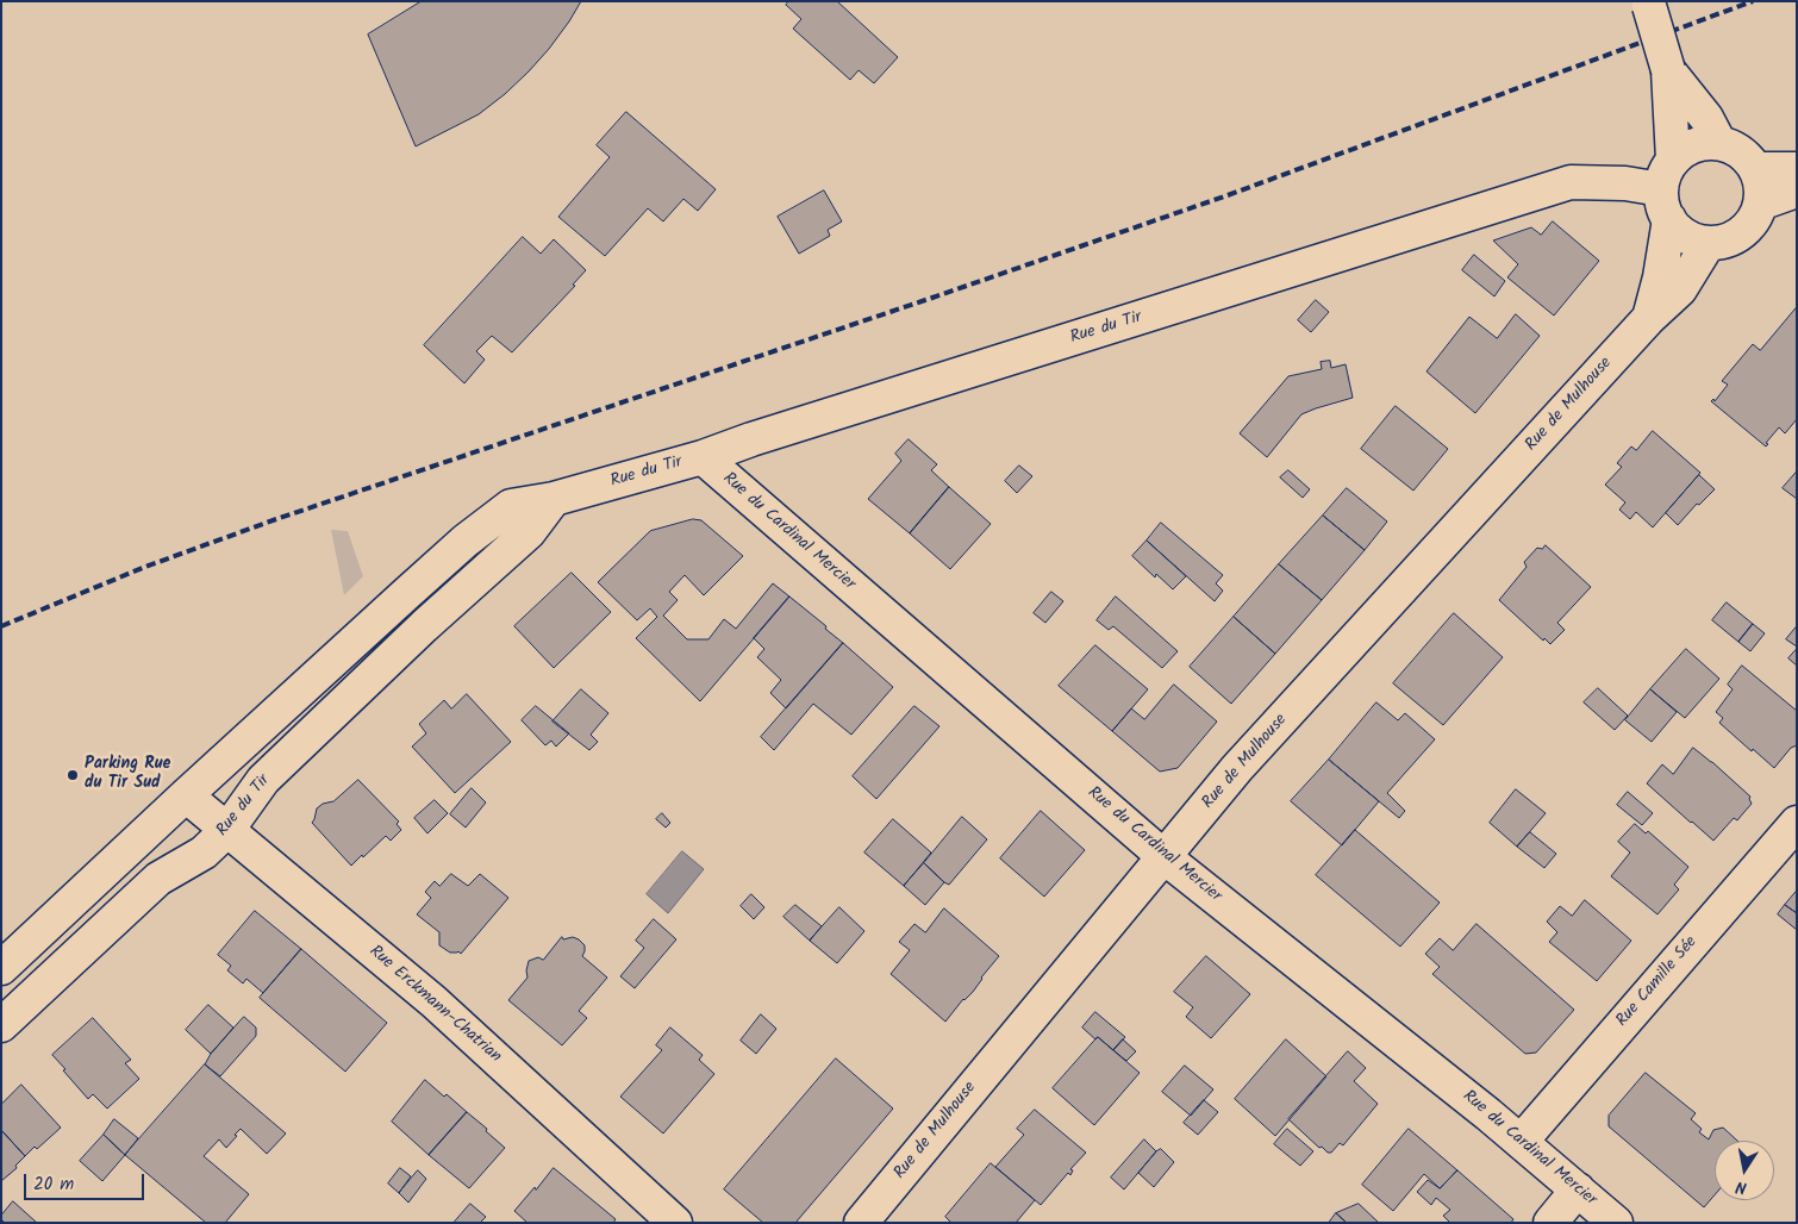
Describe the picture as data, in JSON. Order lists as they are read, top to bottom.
{
  "streets": {
    "street": [
      "Rue du Tir",
      "Rue de Mulhouse",
      "Rue du Cardinal Mercier",
      "Rue Camille Sée",
      "Rue Erckmann-Chatrian"
    ]
  },
  "crossings": [
    ["Rue du Tir", "Rue de Mulhouse"],
    ["Rue du Tir", "Rue du Cardinal Mercier"],
    ["Rue du Tir", "Rue Erckmann-Chatrian"],
    ["Rue de Mulhouse", "Rue du Cardinal Mercier"],
    ["Rue du Cardinal Mercier", "Rue Camille Sée"]
  ],
  "places": ["Parking Rue du Tir Sud"],
  "scale_bar": "20 m",
  "north": "bottom"
}
